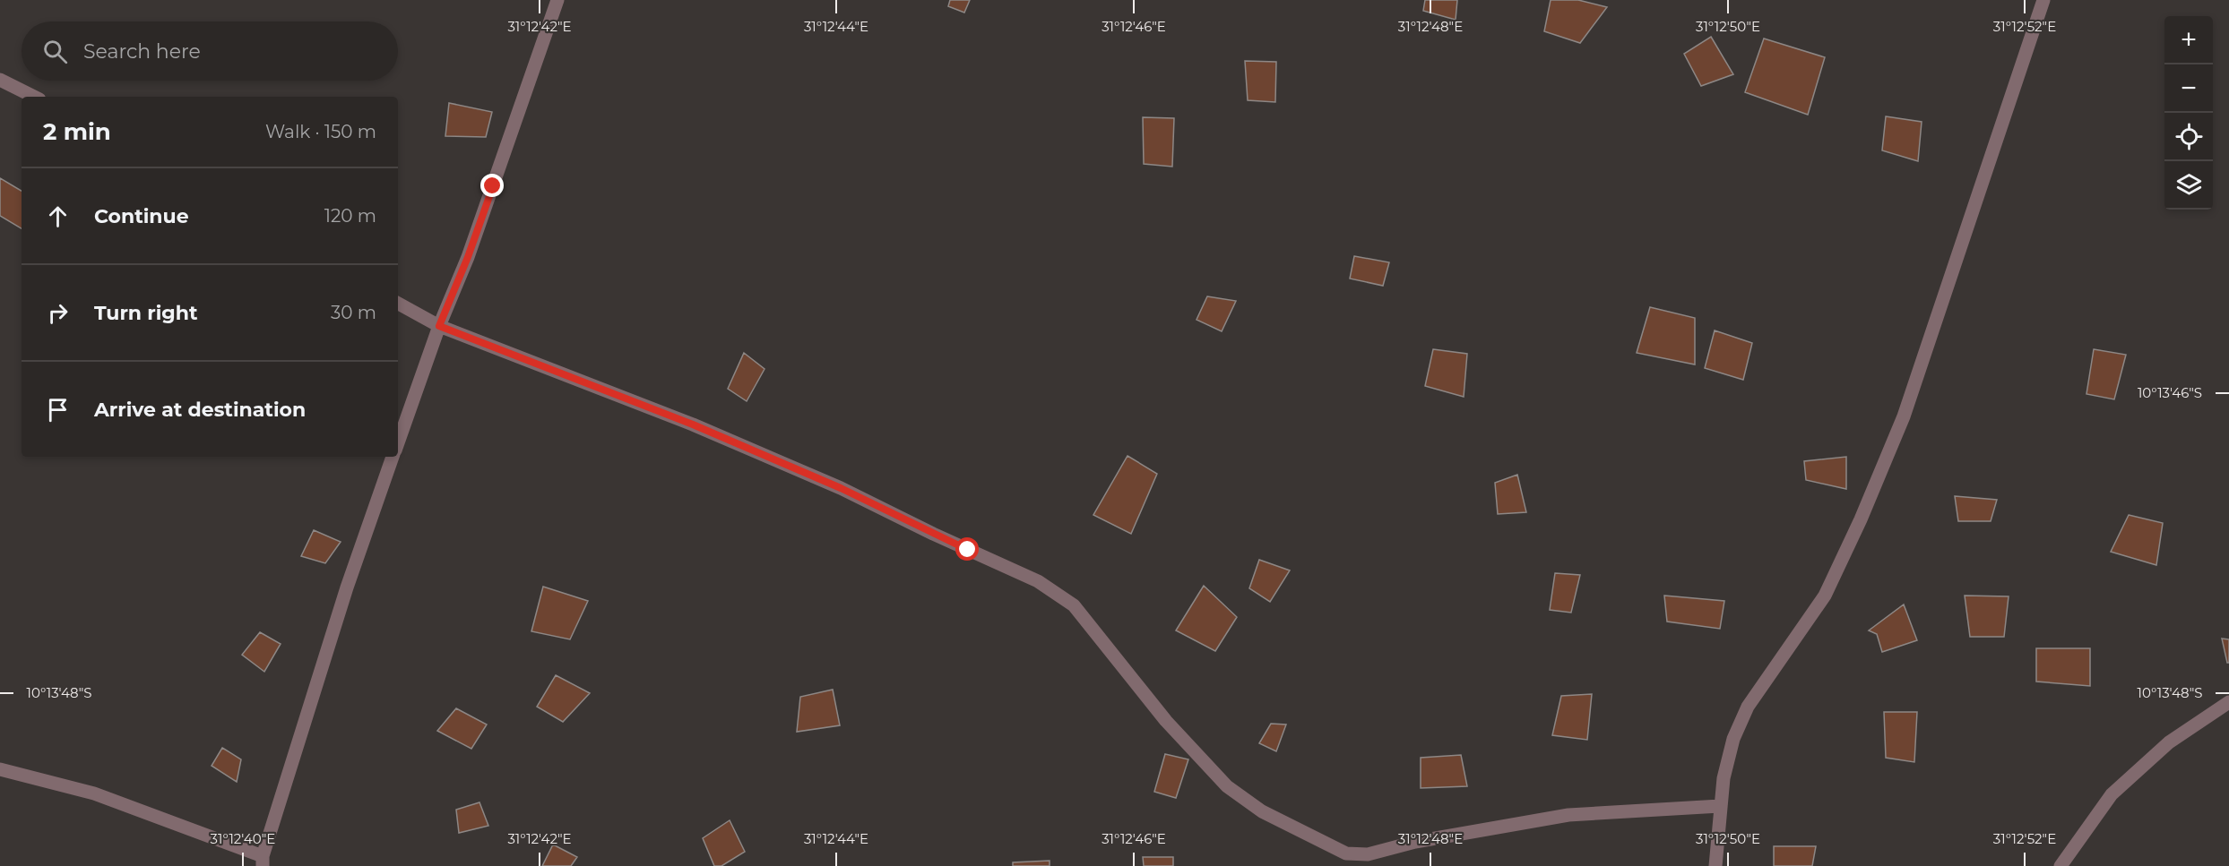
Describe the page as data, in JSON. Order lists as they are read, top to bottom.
{
  "page": {
    "map_buttons": ["+", "−"],
    "search": "Search here",
    "heading": ["2 min", "Walk · 150 m"],
    "list": [
      ["Continue", "120 m"],
      ["Turn right", "30 m"],
      "Arrive at destination"
    ]
  },
  "coordinates": [
    "31°12'42\"E",
    "31°12'44\"E",
    "31°12'46\"E",
    "31°12'48\"E",
    "31°12'50\"E",
    "31°12'52\"E",
    "10°13'46\"S",
    "10°13'48\"S",
    "31°12'40\"E"
  ]
}
